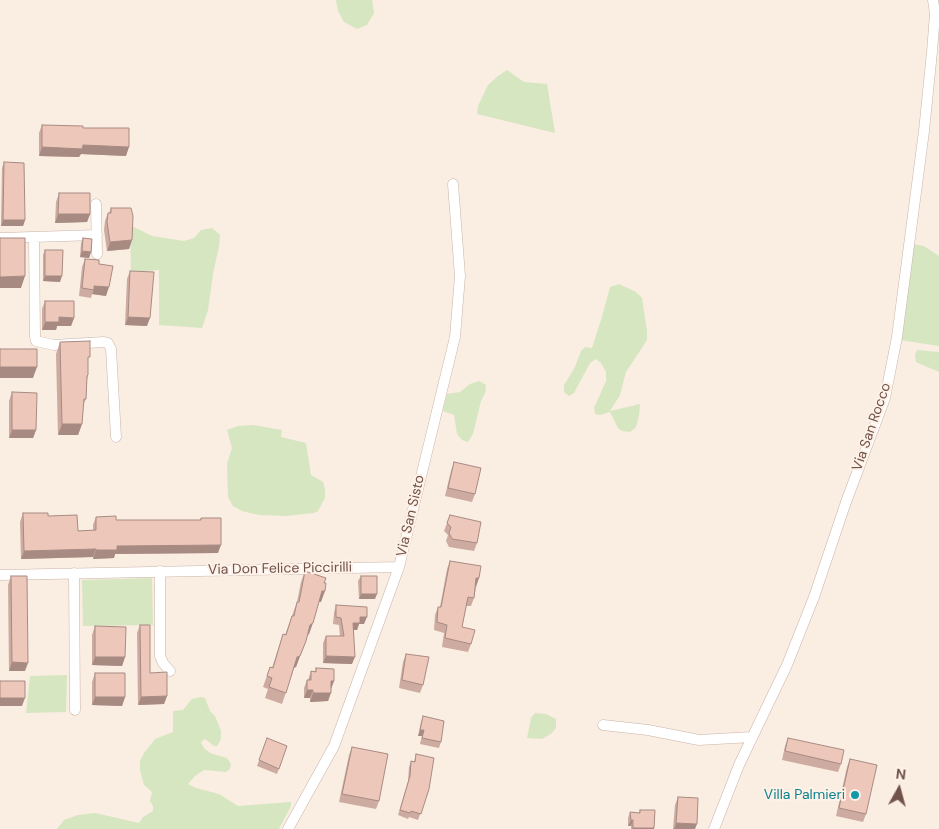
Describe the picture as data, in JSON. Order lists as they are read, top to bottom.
{
  "streets": {
    "street": ["Via San Rocco", "Via San Sisto", "Via Don Felice Piccirilli"]
  },
  "crossings": [
    ["Via San Sisto", "Via Don Felice Piccirilli"]
  ],
  "places": ["Villa Palmieri"],
  "north": "top"
}
